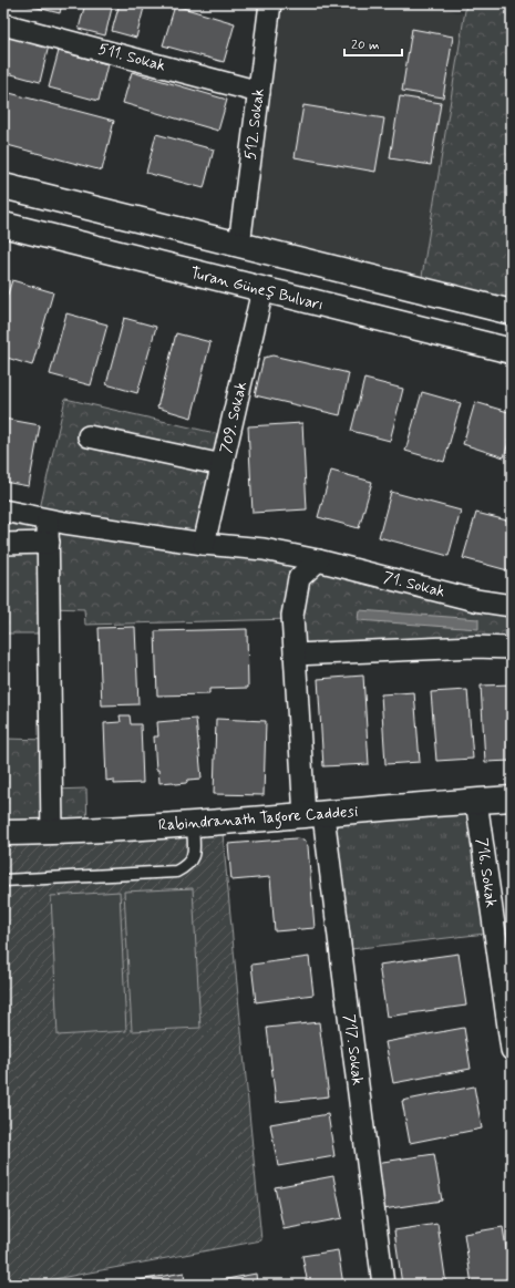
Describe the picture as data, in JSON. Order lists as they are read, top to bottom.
{
  "streets": {
    "main road": ["Turan Güneş Bulvarı", "Rabindranath Tagore Caddesi"],
    "street": [
      "511. Sokak",
      "512. Sokak",
      "709. Sokak",
      "71. Sokak",
      "716. Sokak",
      "717. Sokak"
    ]
  },
  "crossings": [
    ["511. Sokak", "512. Sokak"],
    ["Turan Güneş Bulvarı", "709. Sokak"],
    ["709. Sokak", "71. Sokak"],
    ["71. Sokak", "717. Sokak"],
    ["Rabindranath Tagore Caddesi", "716. Sokak"],
    ["Rabindranath Tagore Caddesi", "717. Sokak"]
  ],
  "scale_bar": "20 m"
}
